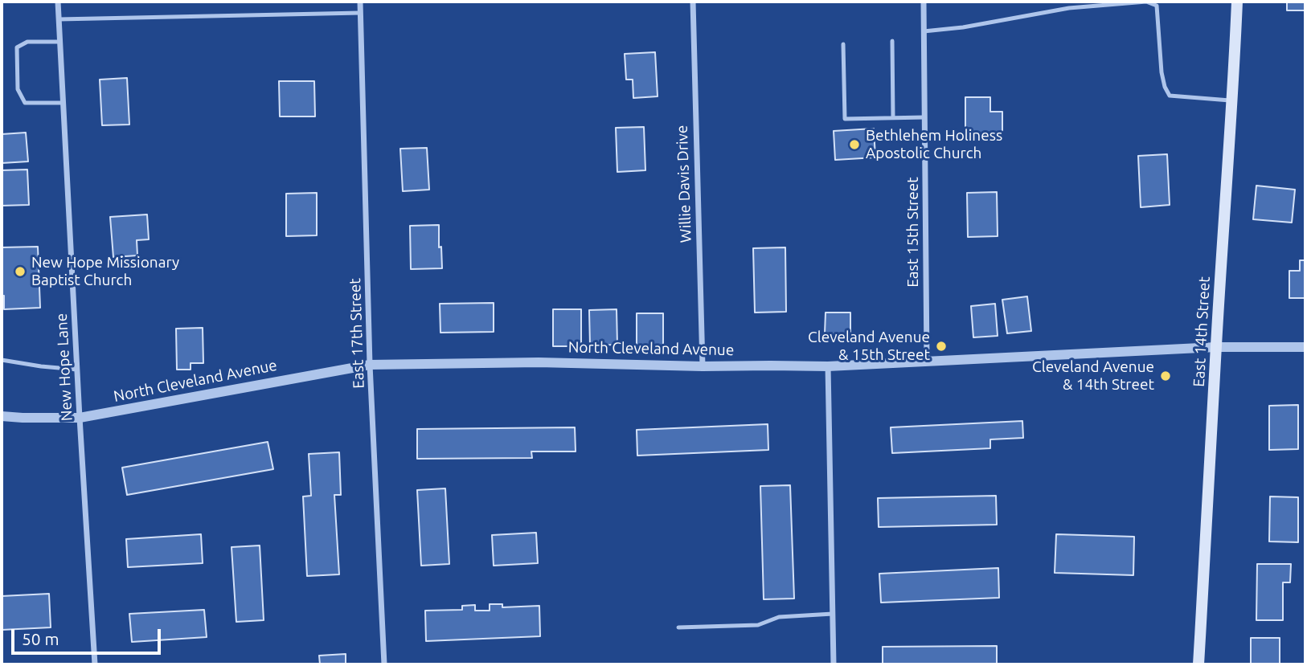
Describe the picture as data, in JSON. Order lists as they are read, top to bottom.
{
  "streets": {
    "main road": ["East 14th Street"],
    "street": [
      "Willie Davis Drive",
      "East 15th Street",
      "East 17th Street",
      "North Cleveland Avenue",
      "New Hope Lane"
    ]
  },
  "crossings": [
    ["Willie Davis Drive", "North Cleveland Avenue"],
    ["East 15th Street", "North Cleveland Avenue"],
    ["East 14th Street", "North Cleveland Avenue"],
    ["East 17th Street", "North Cleveland Avenue"],
    ["North Cleveland Avenue", "New Hope Lane"]
  ],
  "places": [
    "Bethlehem Holiness Apostolic Church",
    "New Hope Missionary Baptist Church",
    "Cleveland Avenue & 15th Street",
    "Cleveland Avenue & 14th Street"
  ],
  "scale_bar": "50 m"
}
